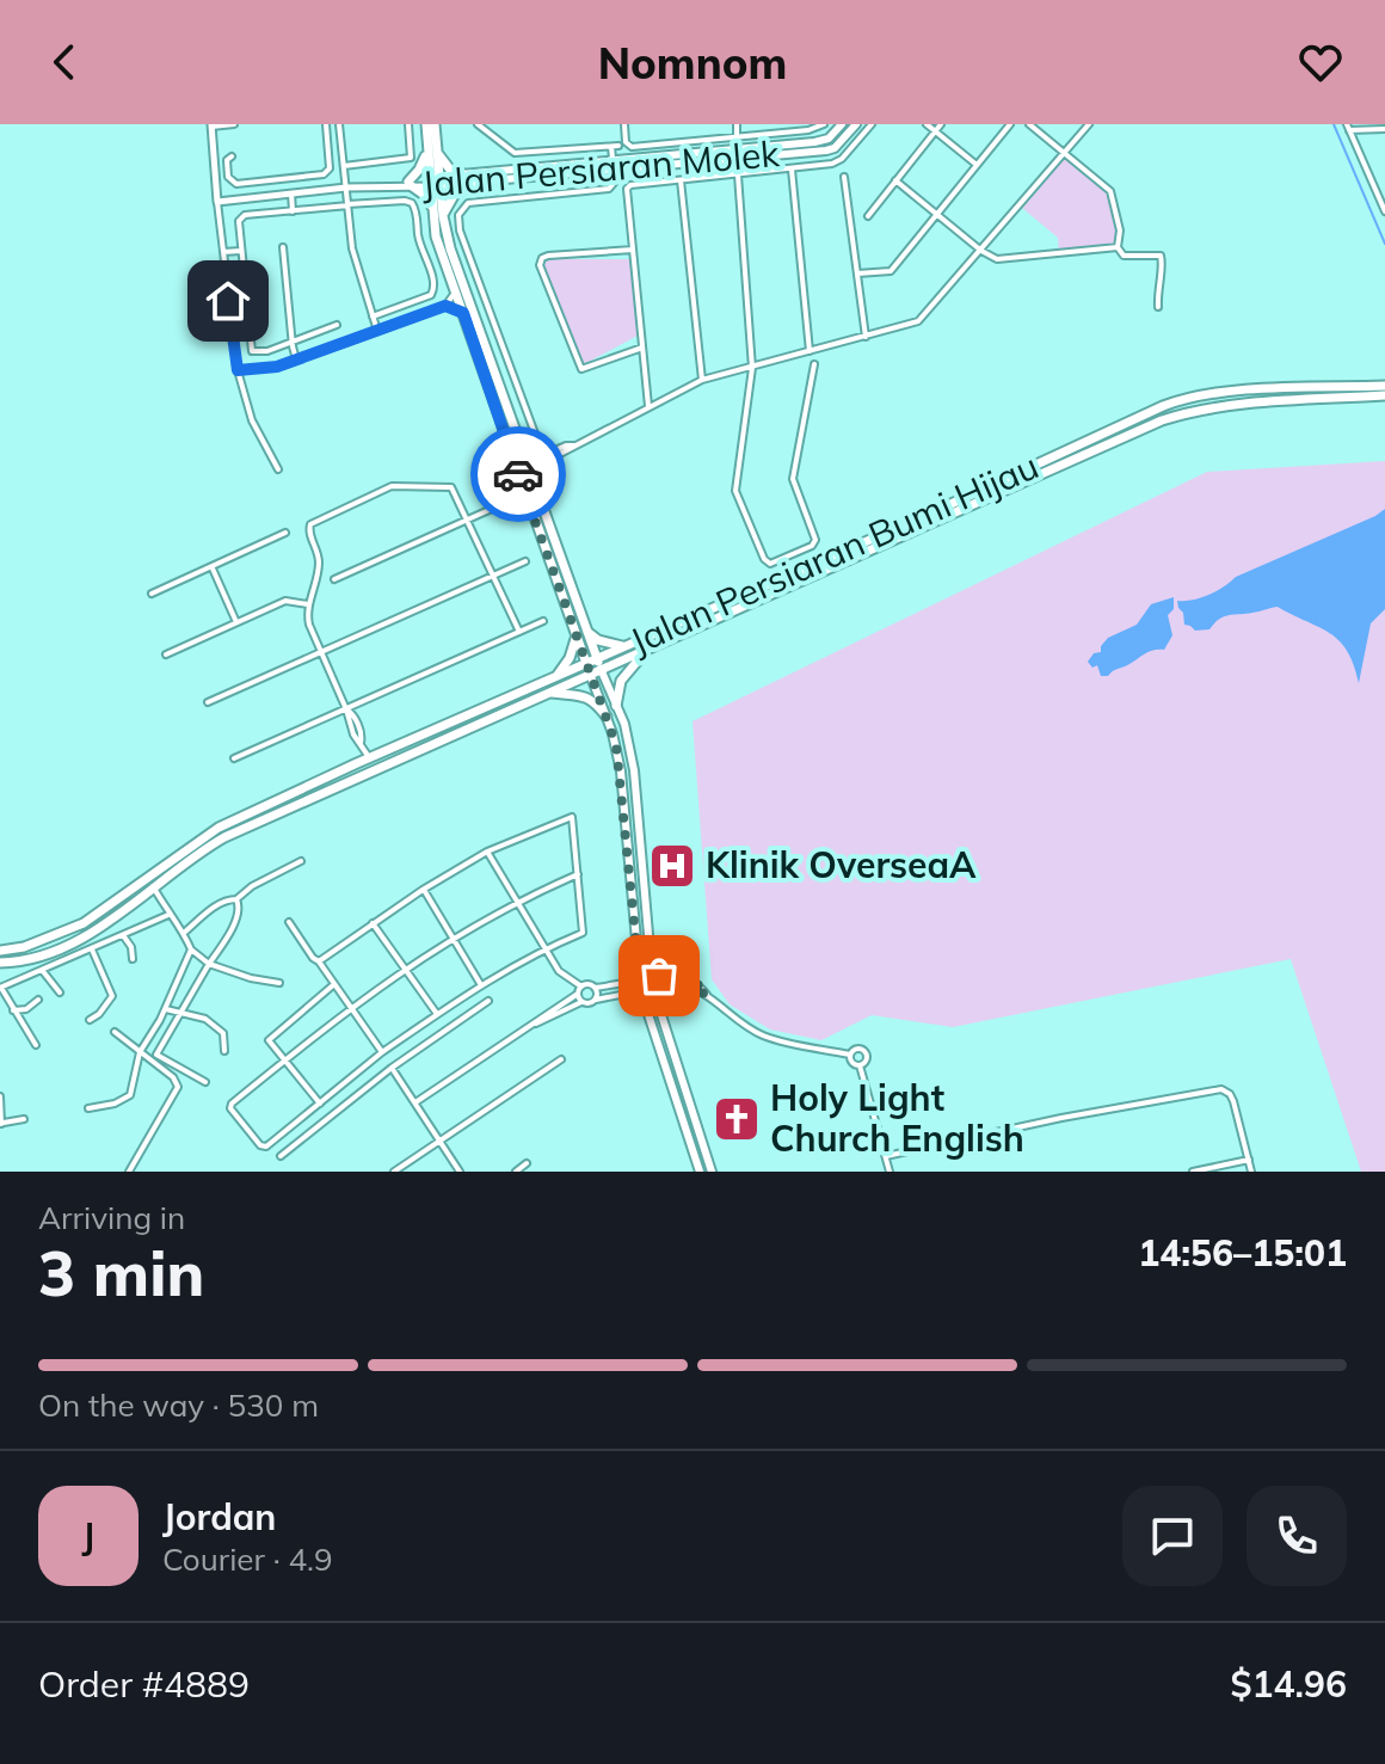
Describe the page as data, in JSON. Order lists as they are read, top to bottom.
{
  "streets": {
    "main road": ["Jalan Persiaran Molek", "Jalan Persiaran Bumi Hijau"]
  },
  "places": {
    "hospital": ["Klinik OverseaA"],
    "church": ["Holy Light Church English"]
  },
  "page": {
    "header": "Nomnom",
    "heading": ["3 min", "Arriving in", "14:56–15:01"],
    "panel": [
      "Jordan",
      "Courier · 4.9",
      "Order #4889",
      "$14.96"
    ],
    "bar": "On the way · 530 m",
    "round": "J"
  }
}
